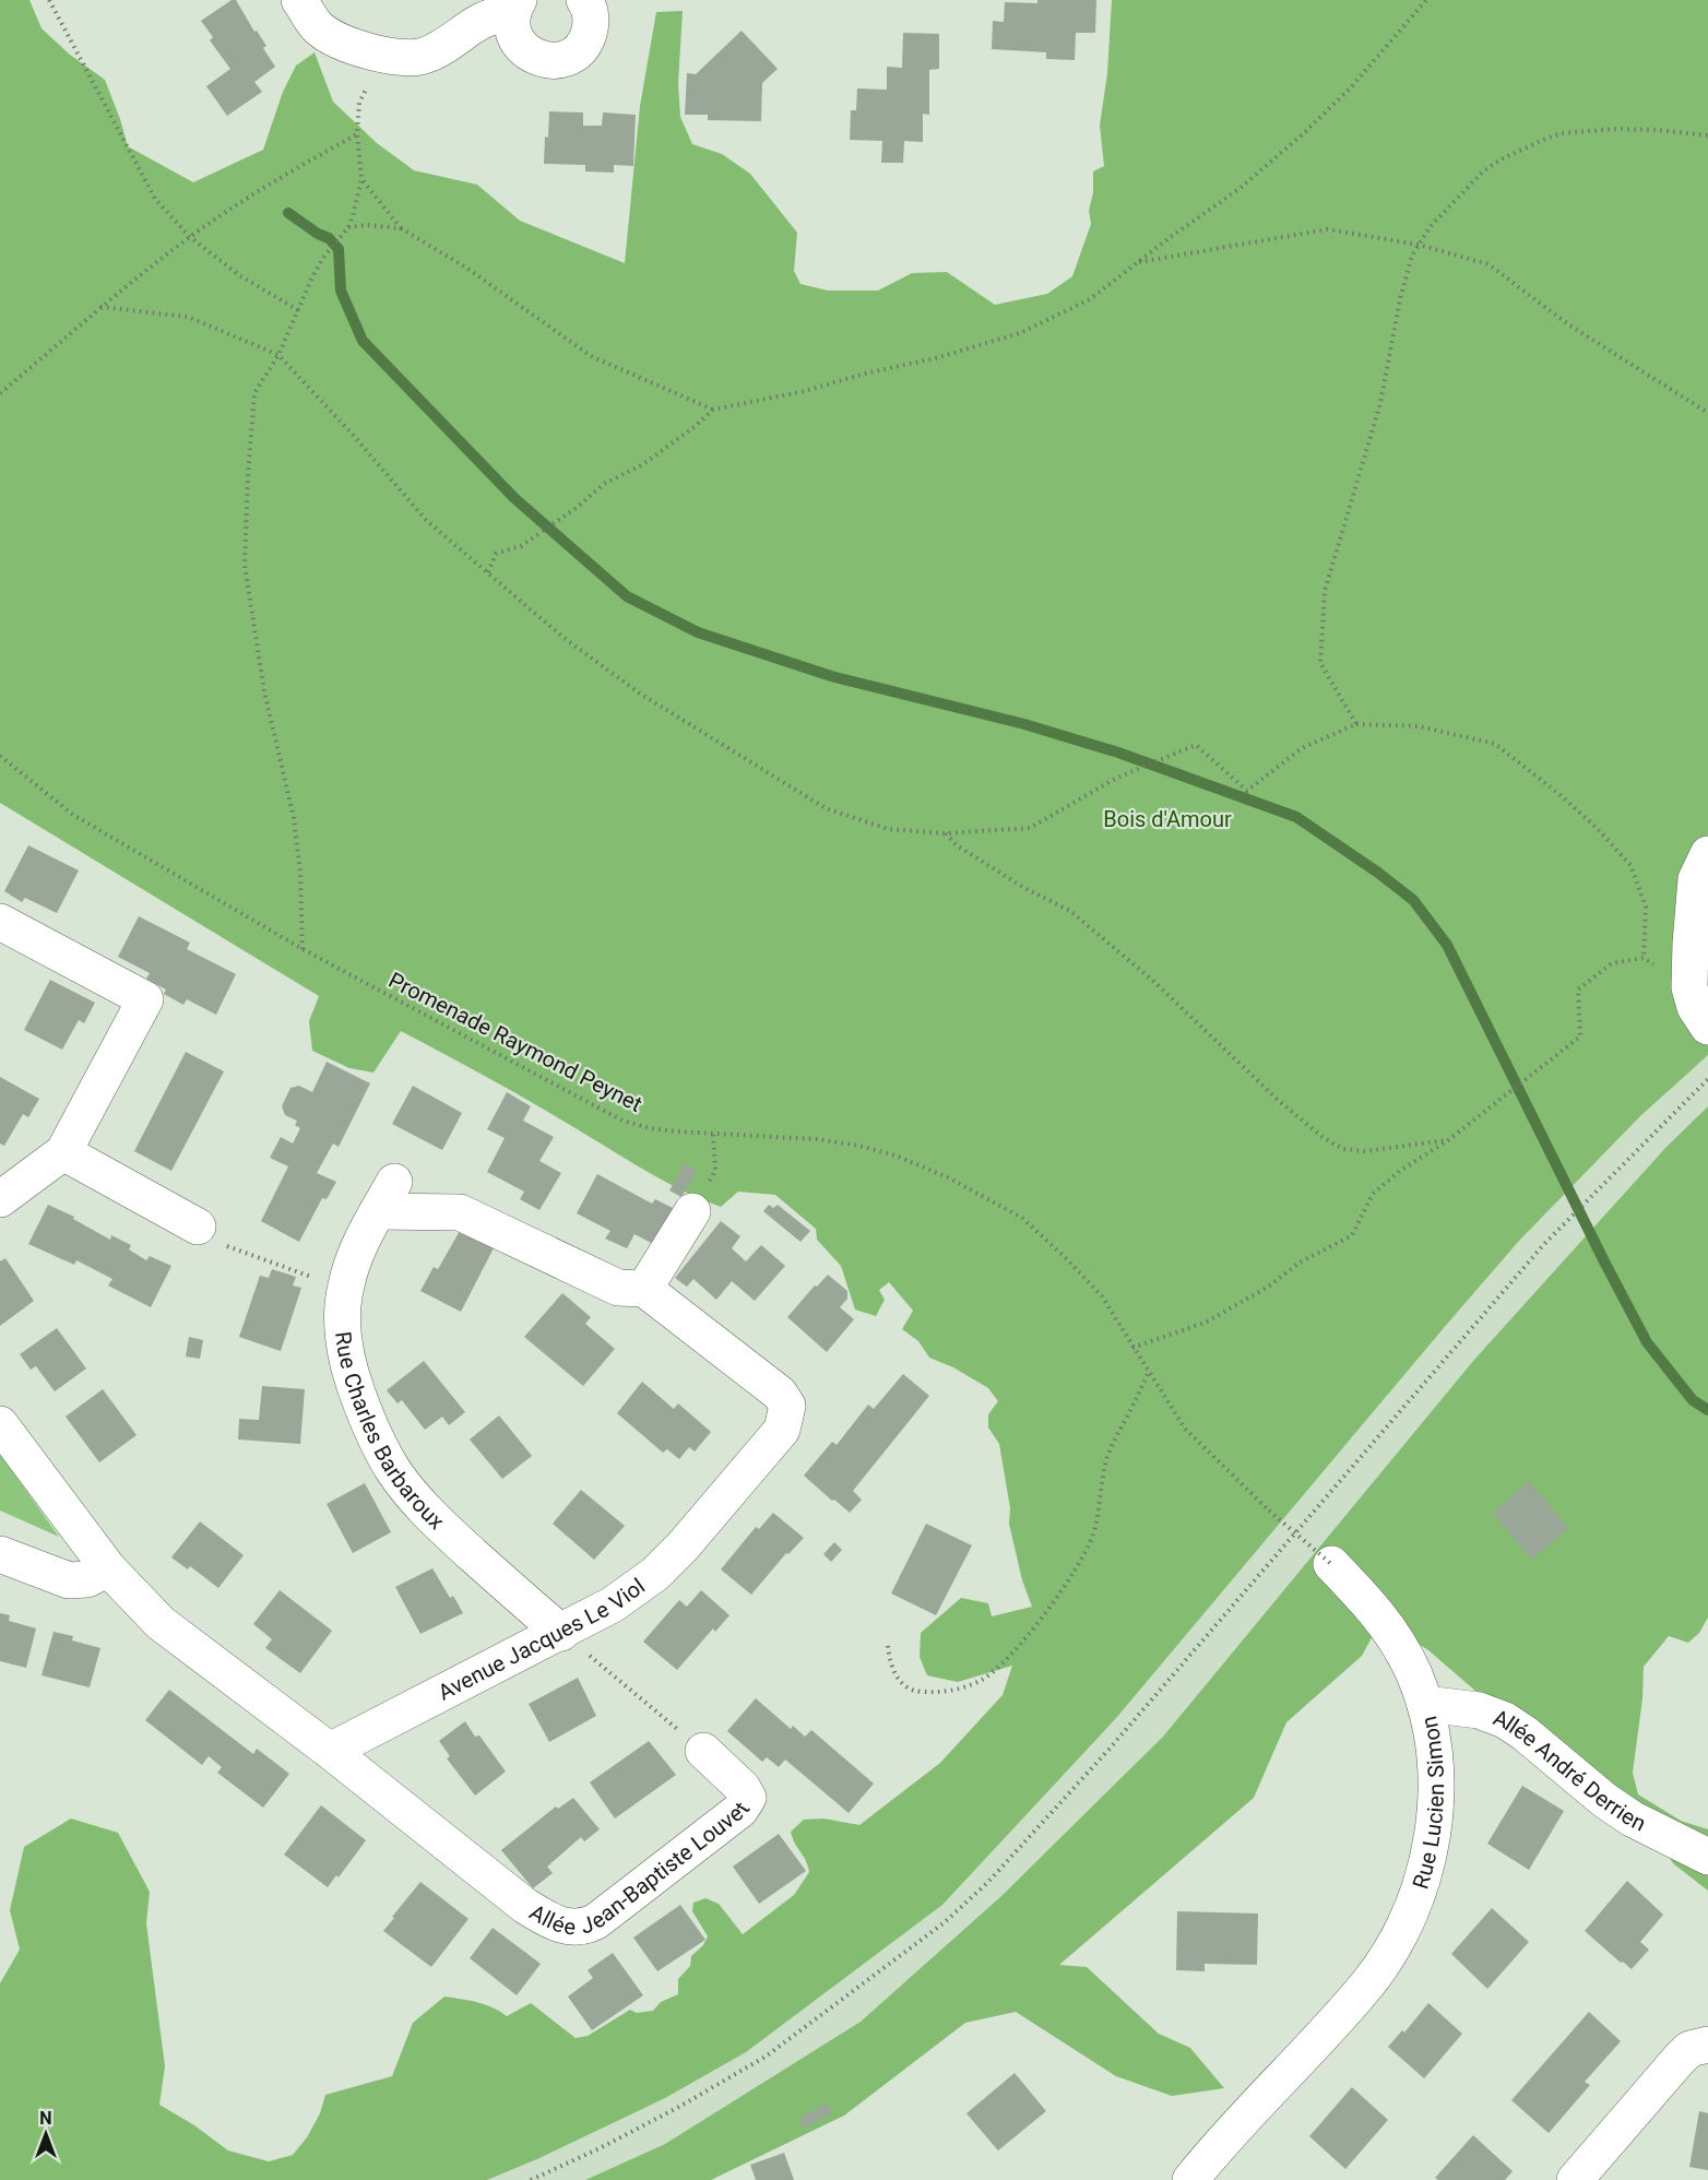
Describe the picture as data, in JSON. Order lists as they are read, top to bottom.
{
  "streets": {
    "street": [
      "Rue Charles Barbaroux",
      "Avenue Jacques Le Viol",
      "Allée André Derrien",
      "Rue Lucien Simon",
      "Allée Jean-Baptiste Louvet"
    ],
    "path": ["Promenade Raymond Peynet"]
  },
  "crossings": [
    ["Rue Charles Barbaroux", "Avenue Jacques Le Viol"],
    ["Avenue Jacques Le Viol", "Allée Jean-Baptiste Louvet"],
    ["Allée André Derrien", "Rue Lucien Simon"]
  ],
  "parks": ["Bois d'Amour"],
  "north": "top"
}
